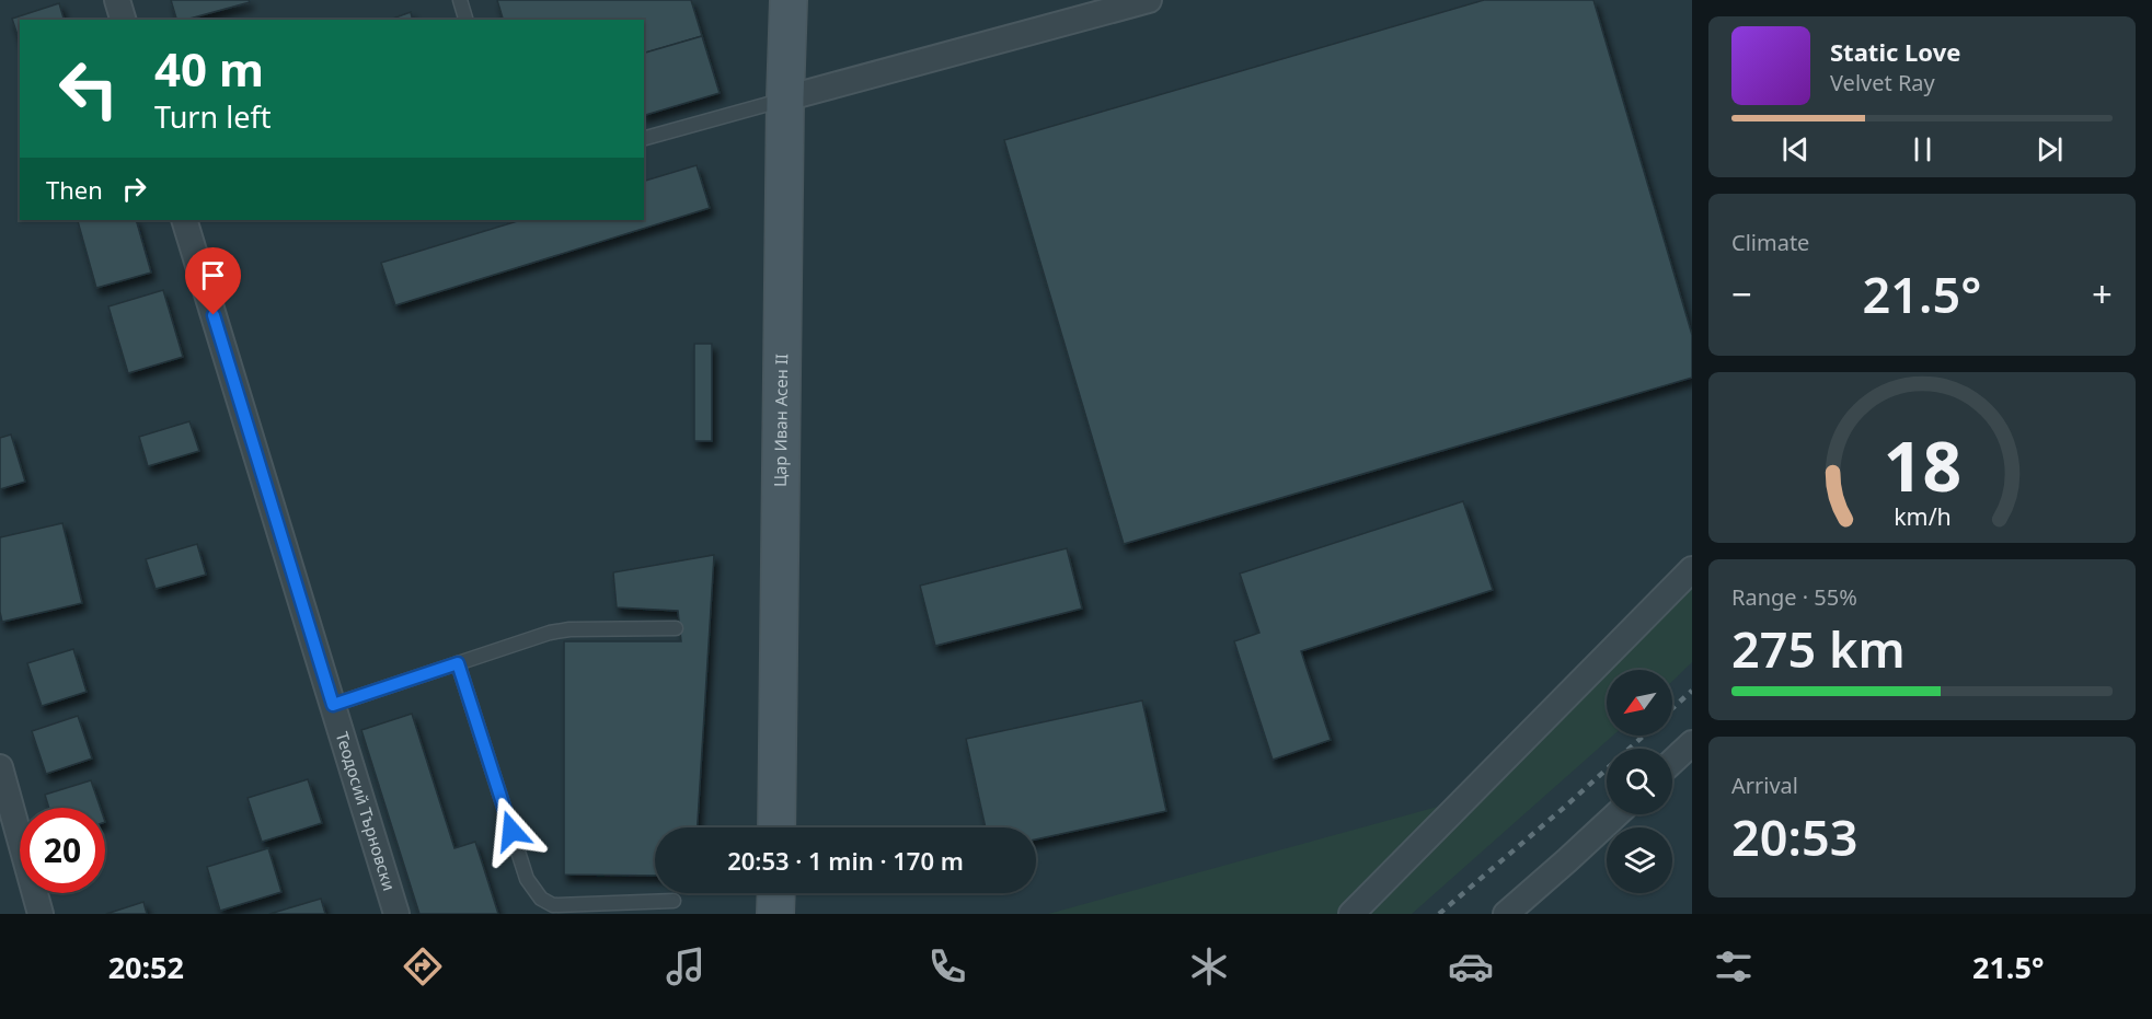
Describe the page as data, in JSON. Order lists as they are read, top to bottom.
{
  "streets": {
    "main road": ["Цар Иван Асен II"],
    "street": ["Теодосий Търновски"]
  },
  "north": "bottom left",
  "page": {
    "turn": ["40 m", "Turn left"],
    "song": ["Static Love", "Velvet Ray"],
    "then": "Then",
    "tile": [
      "Climate",
      ["Range · 55%", "275 km"],
      ["Arrival", "20:53"]
    ],
    "heat": ["−", "21.5°", "+"],
    "limit": "20",
    "trip": "20:53 · 1 min · 170 m",
    "tabs": ["20:52", "21.5°"],
    "gauge": ["18", "km/h"]
  }
}
